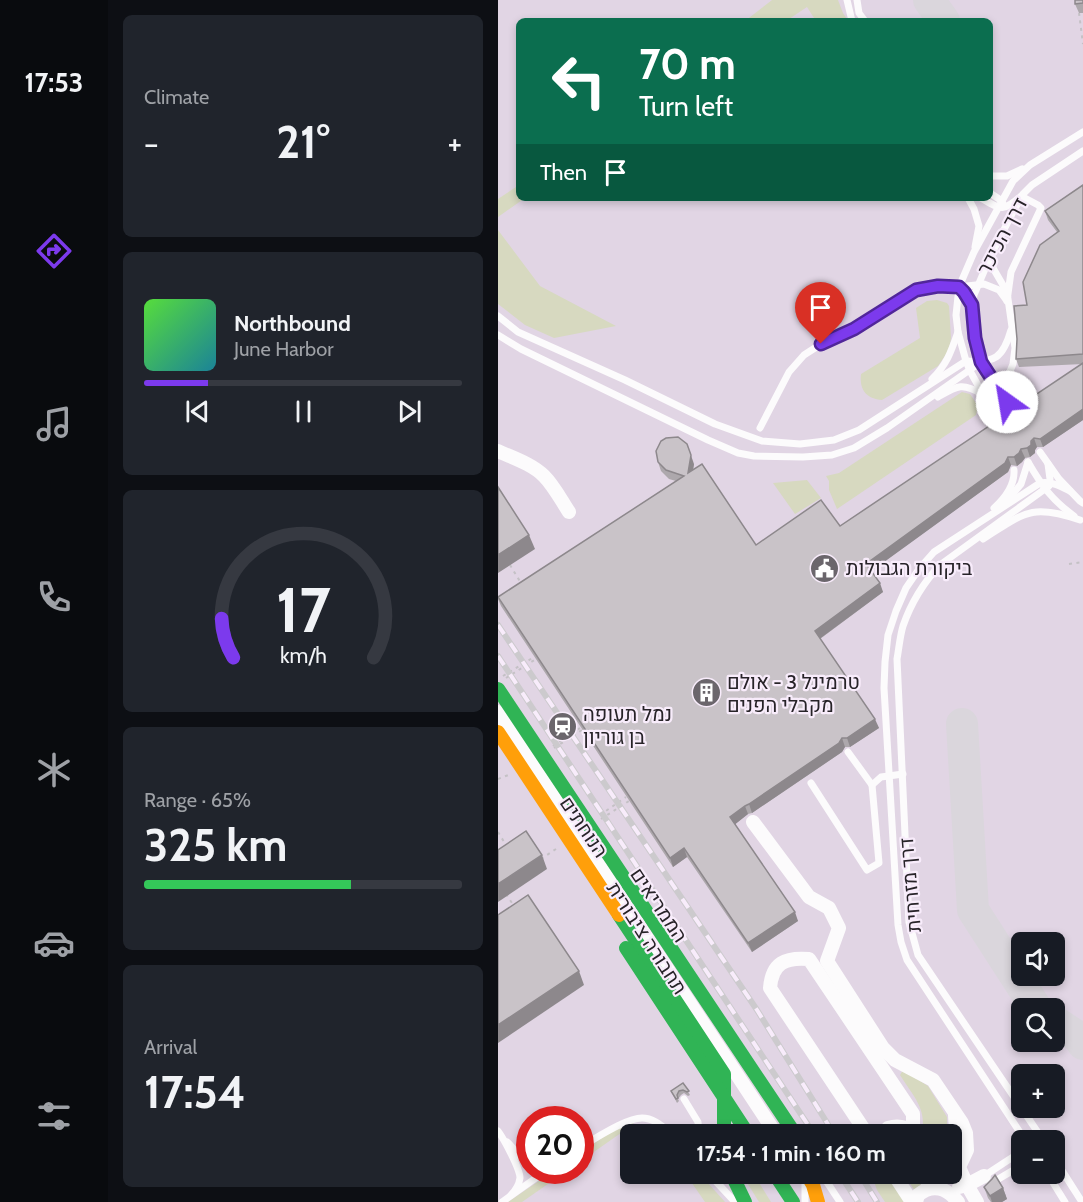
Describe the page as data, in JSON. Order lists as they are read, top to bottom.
{
  "streets": {
    "street": ["הנוחתים", "הממריאים", "תחבורה ציבורית"],
    "lane": ["דרך הכיכר", "דרך מזרחית"]
  },
  "places": {
    "public building": ["ביקורת הגבולות"],
    "building": ["טרמינל 3 - אולם מקבלי הפנים"],
    "station": ["נמל תעופה בן גוריון"]
  },
  "page": {
    "tabs": "17:53",
    "tile": [
      "Climate",
      ["Range · 65%", "325 km"],
      ["Arrival", "17:54"]
    ],
    "turn": ["70 m", "Turn left"],
    "heat": ["−", "21°", "+"],
    "then": "Then",
    "song": ["Northbound", "June Harbor"],
    "map_buttons": ["+", "−"],
    "limit": "20",
    "trip": "17:54 · 1 min · 160 m",
    "gauge": ["17", "km/h"]
  }
}
